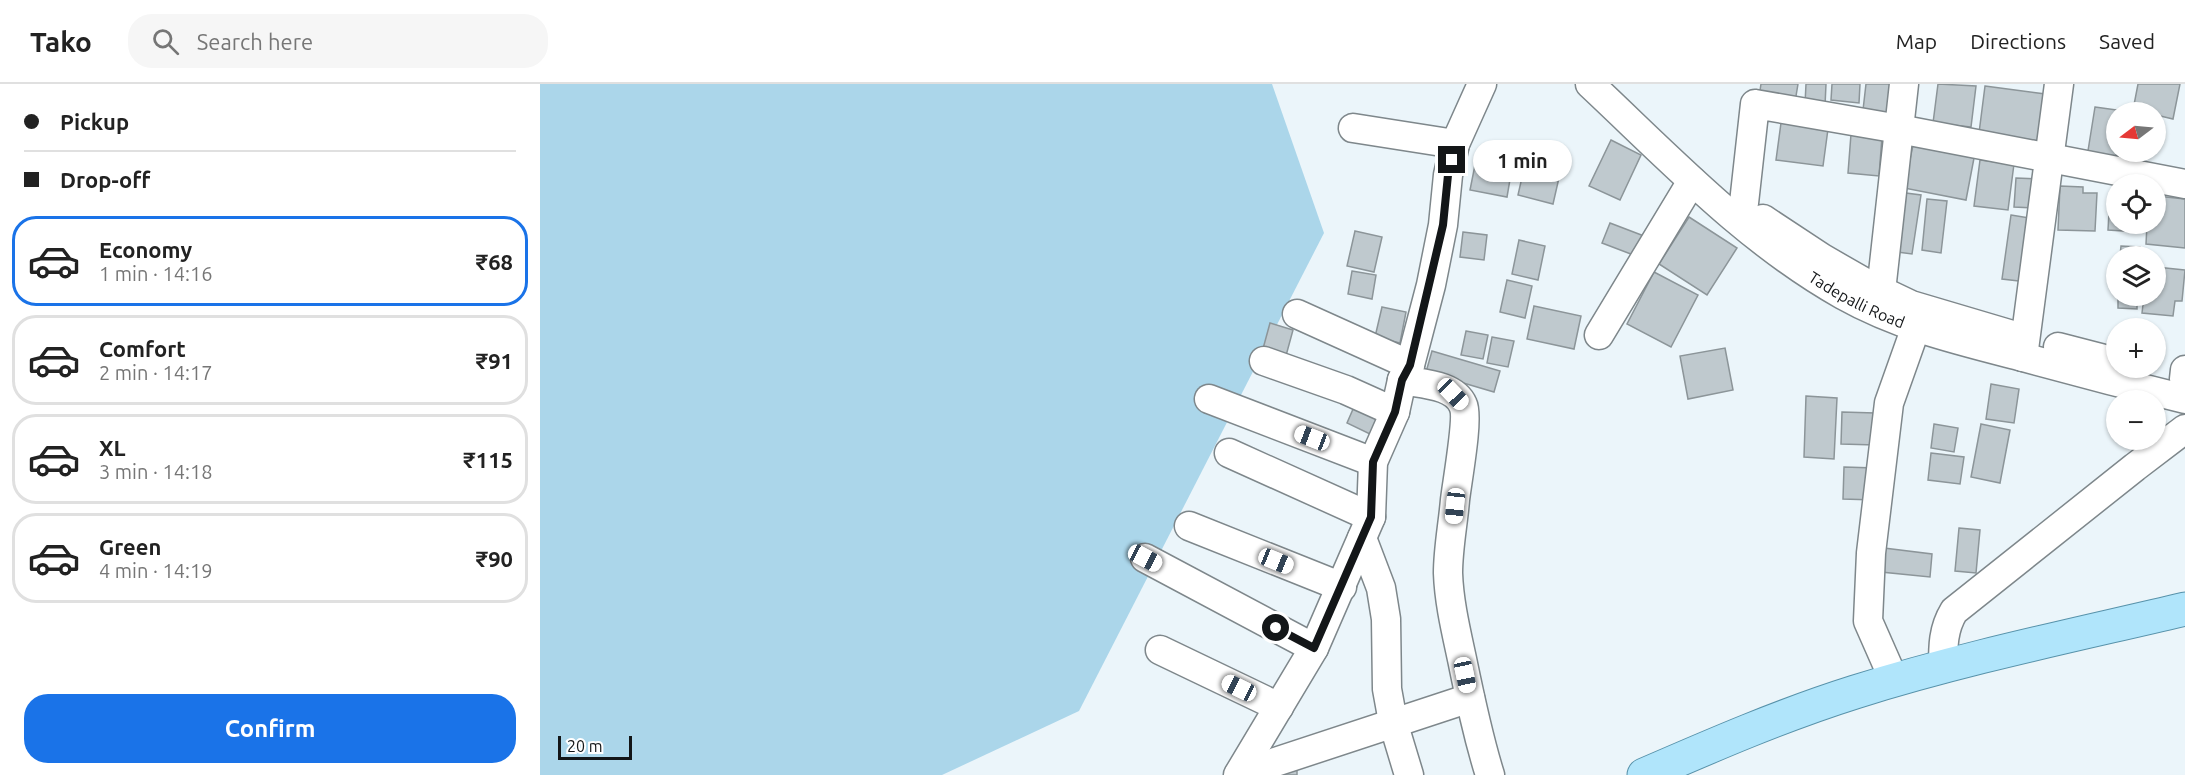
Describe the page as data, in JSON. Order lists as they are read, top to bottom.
{
  "streets": {
    "street": ["Tadepalli Road"]
  },
  "scale_bar": "20 m",
  "north": "left",
  "page": {
    "header": "Tako",
    "search": "Search here",
    "nav": ["Map", "Directions", "Saved"],
    "banner": ["Pickup", "Drop-off"],
    "map_buttons": ["+", "−"],
    "bubble": "1 min",
    "list": [
      {
        "name": "Economy",
        "note": "1 min · 14:16",
        "value": "₹68"
      },
      {
        "name": "Comfort",
        "note": "2 min · 14:17",
        "value": "₹91"
      },
      {
        "name": "XL",
        "note": "3 min · 14:18",
        "value": "₹115"
      },
      {
        "name": "Green",
        "note": "4 min · 14:19",
        "value": "₹90"
      }
    ],
    "buttons": "Confirm",
    "scale": "20 m"
  }
}
